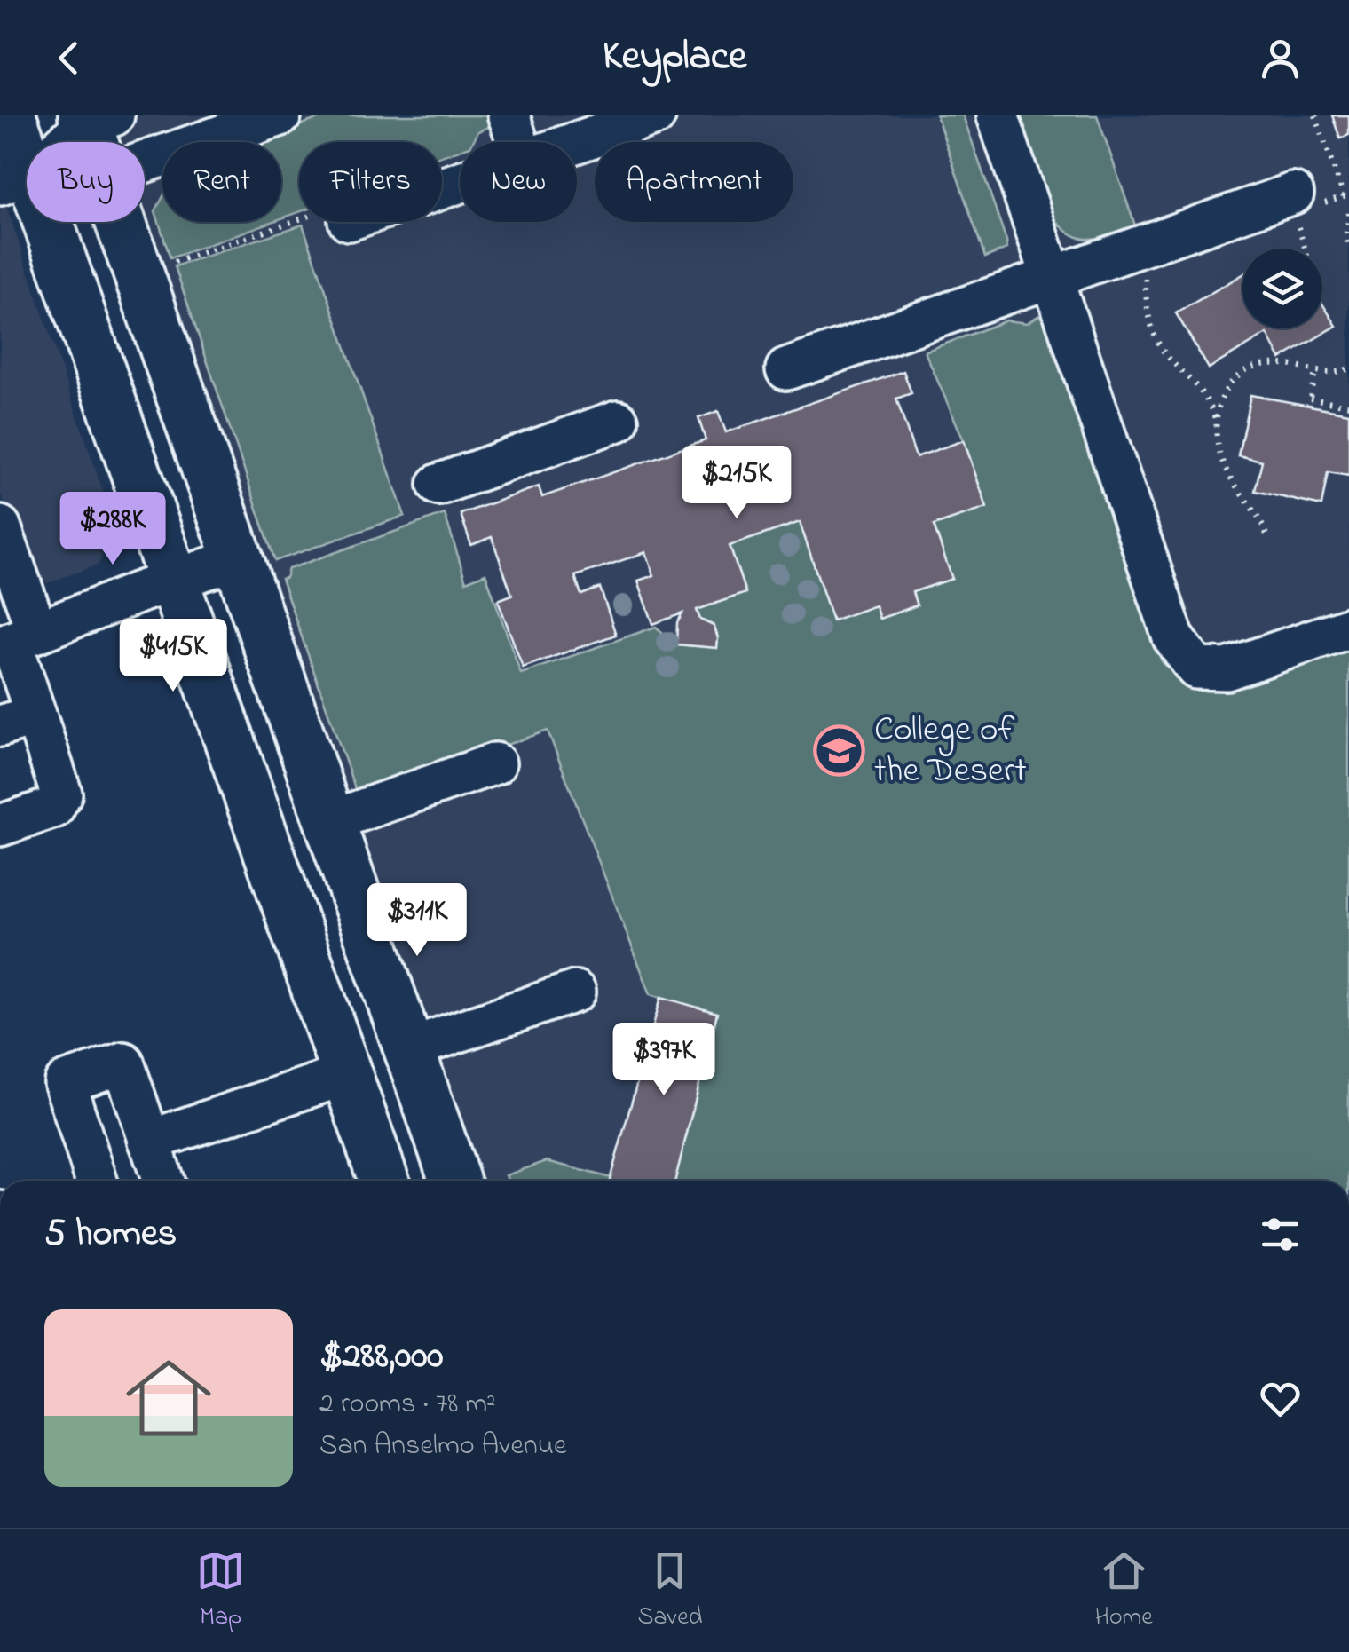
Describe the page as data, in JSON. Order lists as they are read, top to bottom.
{
  "places": {
    "school or university": ["College of the Desert"]
  },
  "page": {
    "header": "Keyplace",
    "chip": [
      "Buy",
      "Rent",
      "Filters",
      "New",
      "Apartment"
    ],
    "price": [
      "$215K",
      "$288K",
      "$415K",
      "$311K",
      "$397K"
    ],
    "heading": "5 homes",
    "list": [
      {
        "name": "$288,000",
        "note": "2 rooms · 78 m² · San Anselmo Avenue"
      }
    ],
    "tabs": ["Map", "Saved", "Home"]
  }
}
